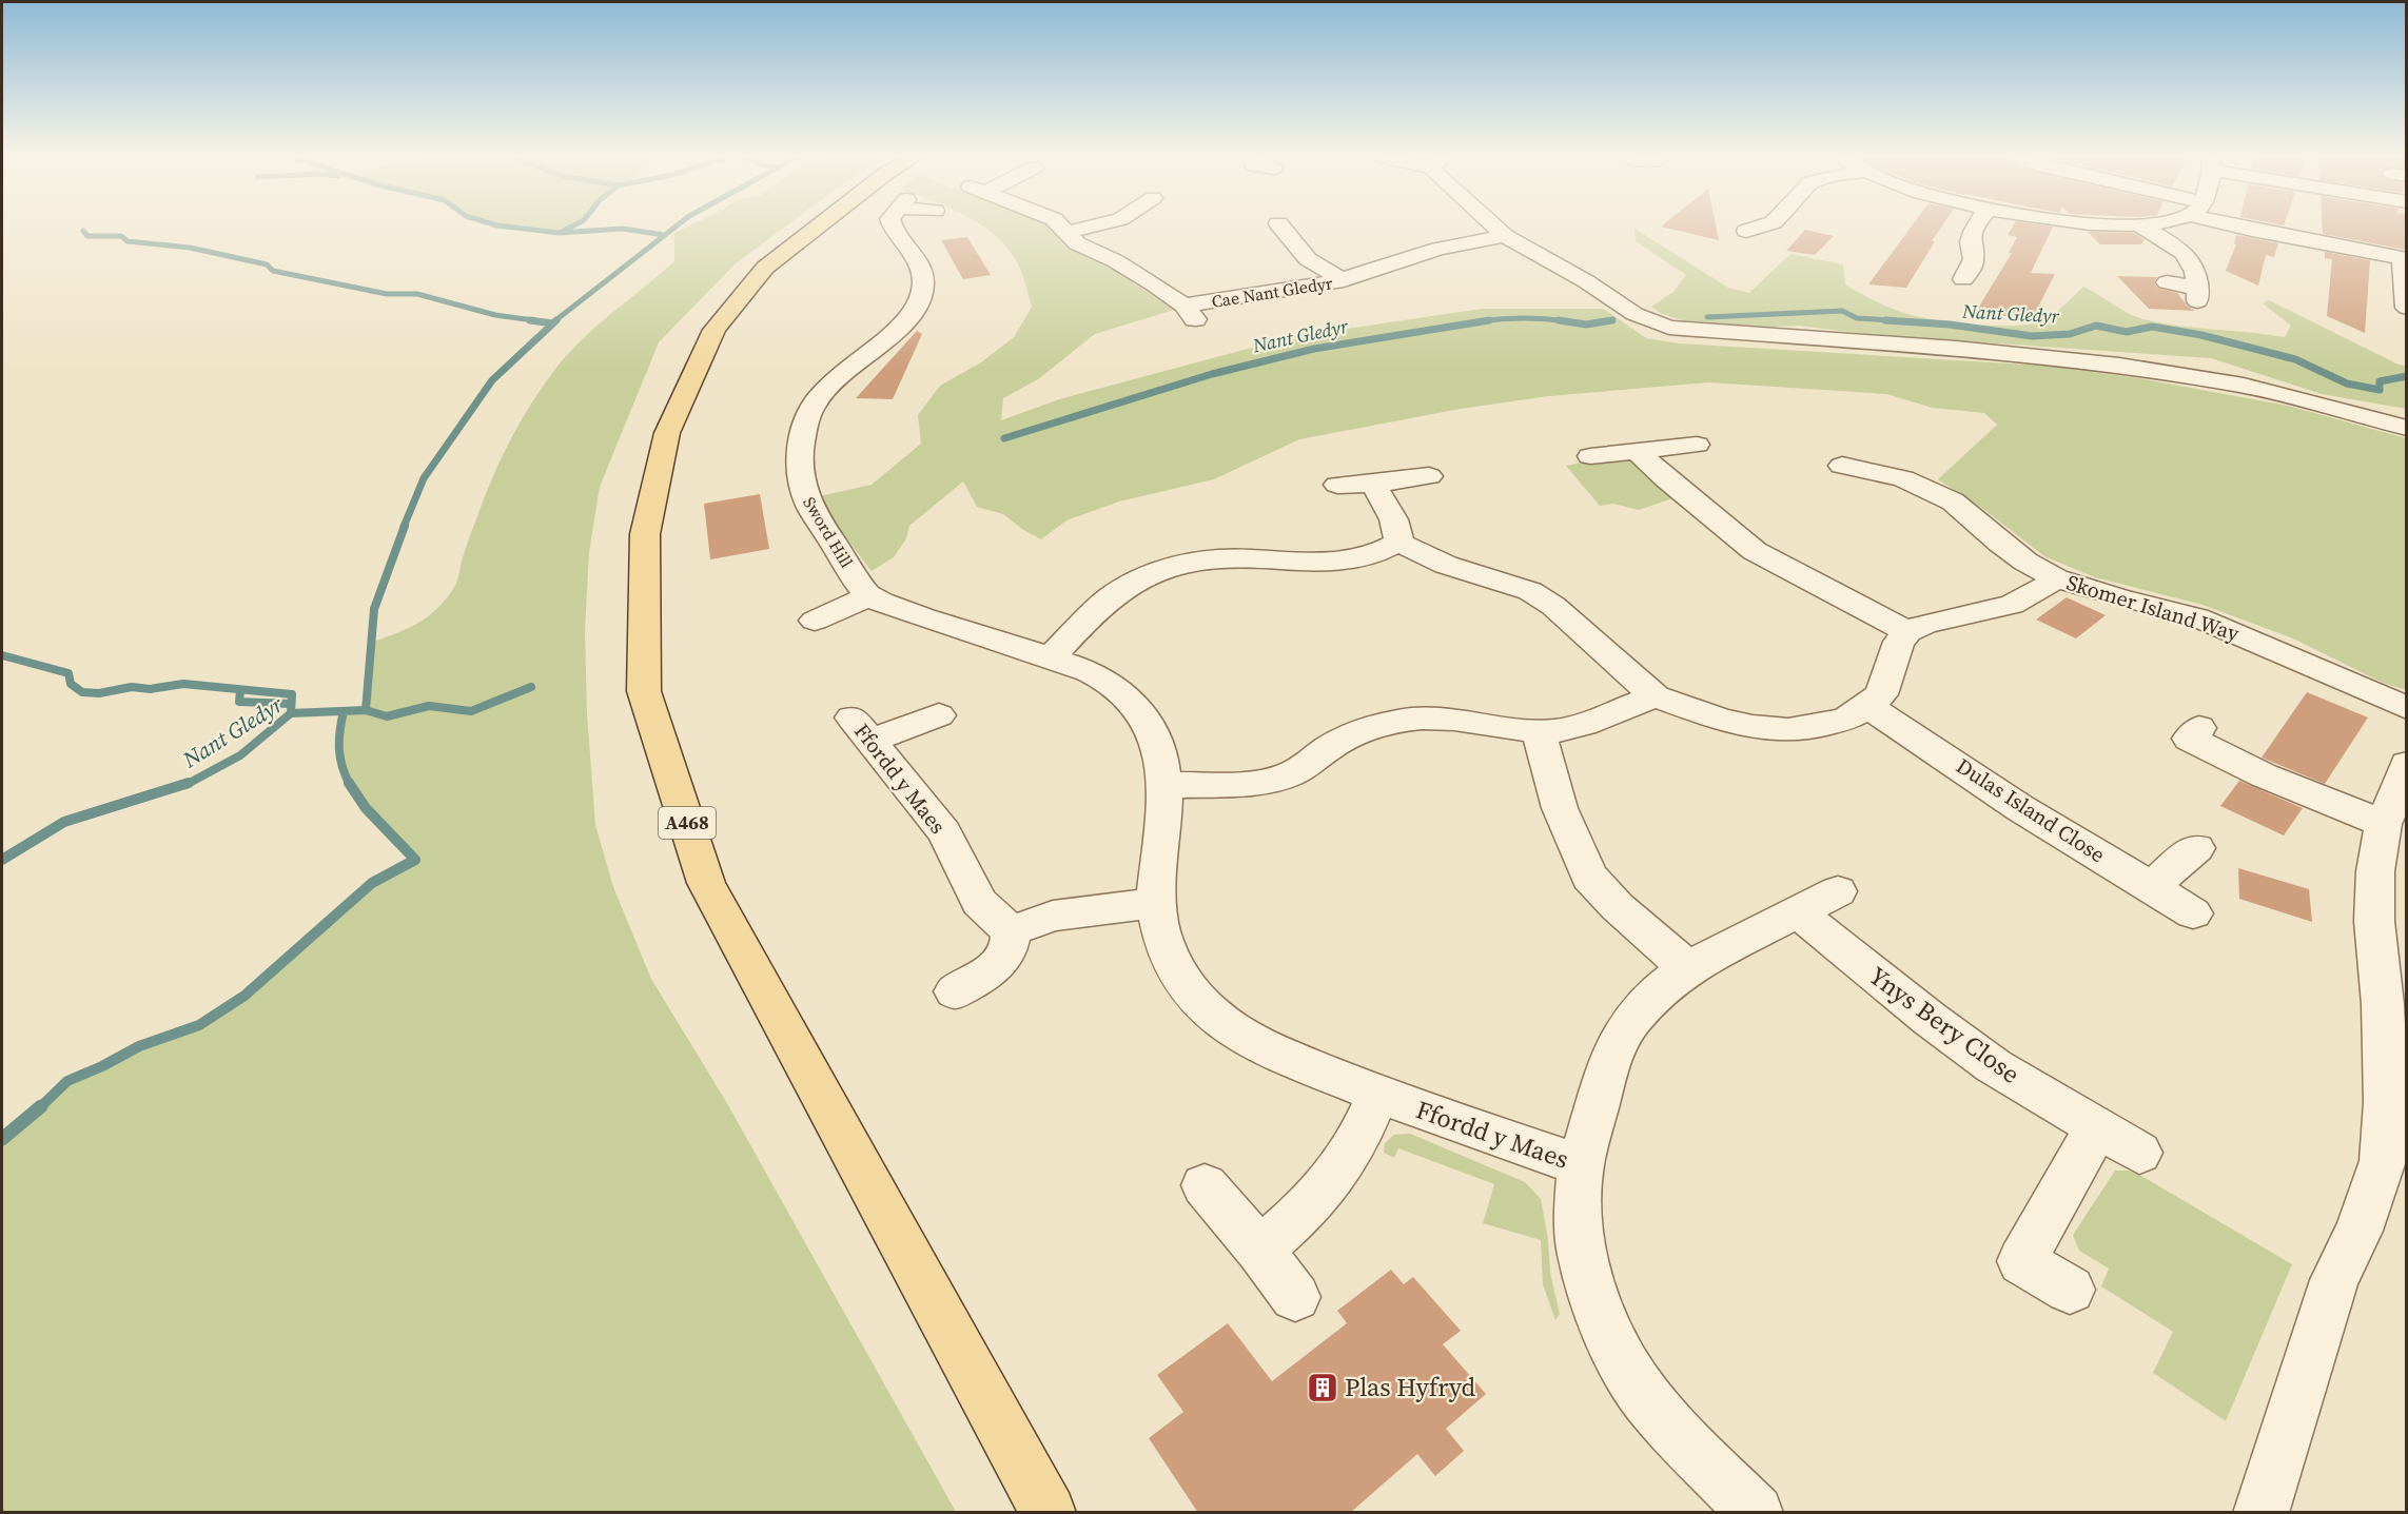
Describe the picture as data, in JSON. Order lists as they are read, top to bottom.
{
  "streets": {
    "main road": ["A468"],
    "street": [
      "Cae Nant Gledyr",
      "Sword Hill",
      "Skomer Island Way",
      "Ffordd y Maes",
      "Dulas Island Close",
      "Ynys Bery Close"
    ]
  },
  "water": ["Nant Gledyr"],
  "places": {
    "building": ["Plas Hyfryd"]
  }
}
